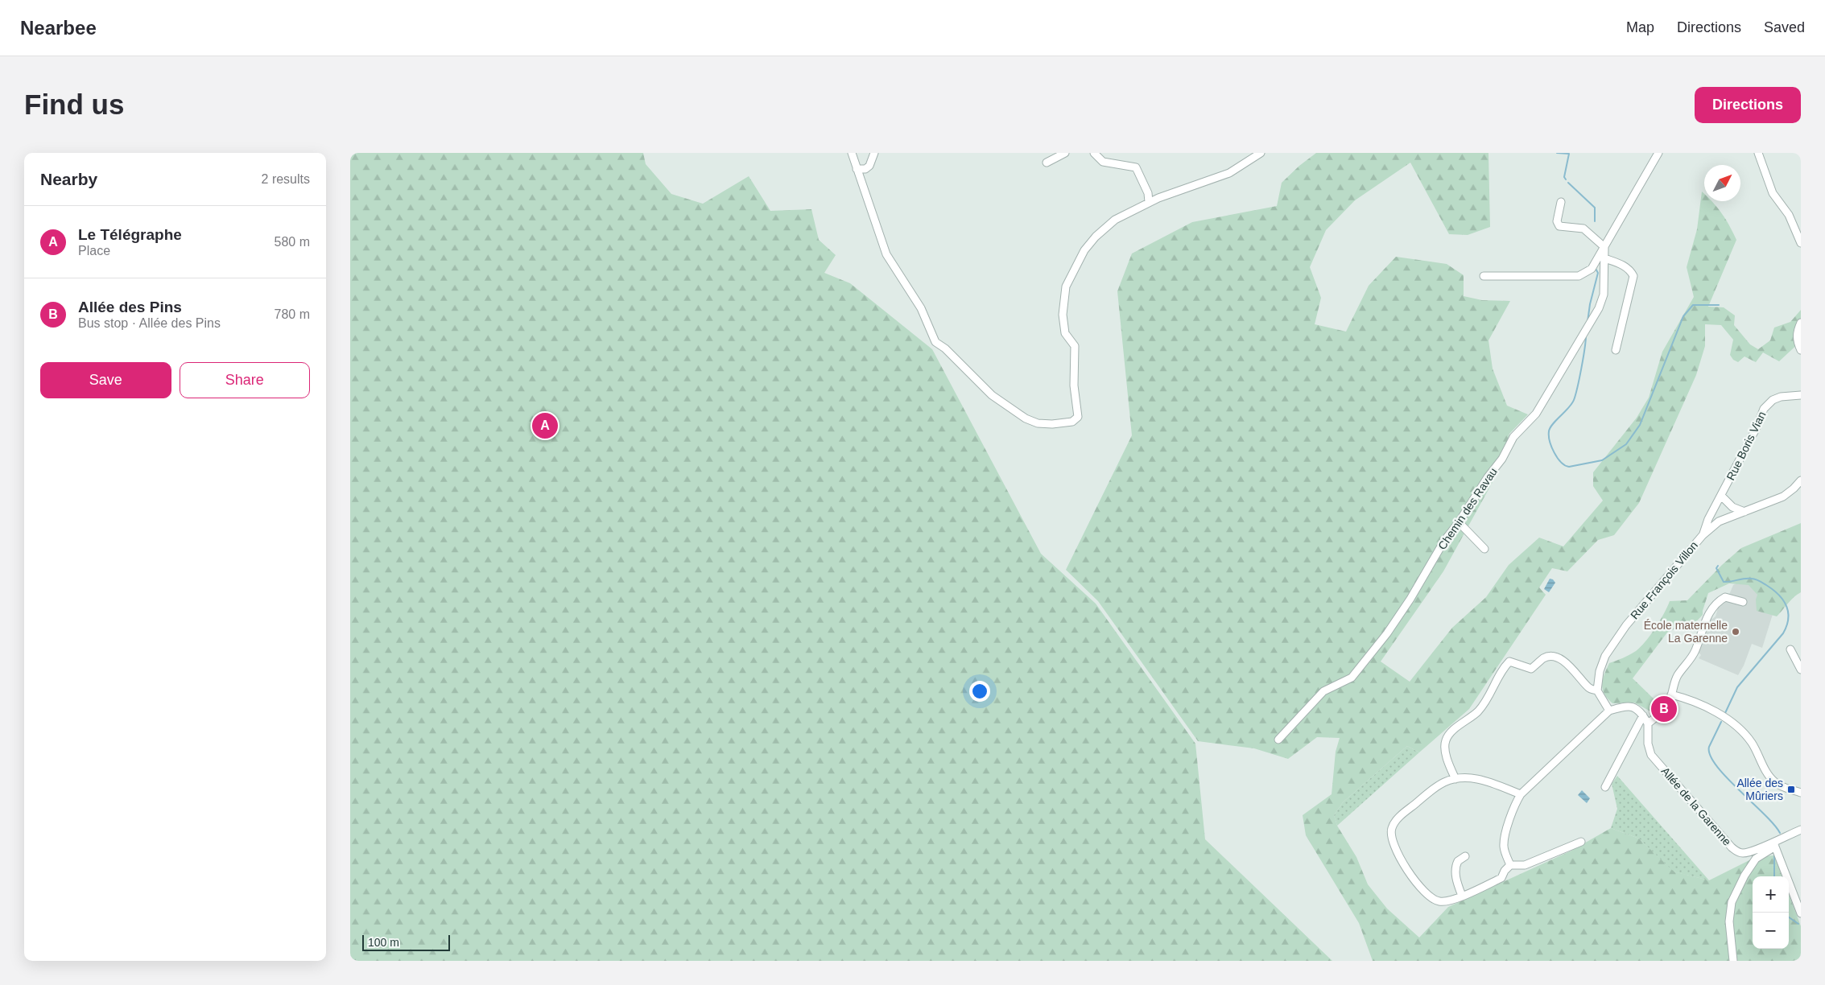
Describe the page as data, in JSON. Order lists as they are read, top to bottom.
{
  "streets": {
    "street": [
      "Rue Boris Vian",
      "Chemin des Ravau",
      "Rue François Villon",
      "Allée de la Garenne"
    ]
  },
  "crossings": [
    ["Rue Boris Vian", "Rue François Villon"]
  ],
  "places": {
    "other": ["École maternelle La Garenne"],
    "transit": ["Allée des Mûriers"]
  },
  "scale_bar": "100 m",
  "north": "top right",
  "page": {
    "header": "Nearbee",
    "nav": ["Map", "Directions", "Saved"],
    "buttons": [
      "Directions",
      ["Save", "Share"]
    ],
    "title": "Find us",
    "heading": ["Nearby", "2 results"],
    "list": [
      {
        "mark": "A",
        "name": "Le Télégraphe",
        "note": "Place",
        "value": "580 m"
      },
      {
        "mark": "B",
        "name": "Allée des Pins",
        "note": "Bus stop · Allée des Pins",
        "value": "780 m"
      }
    ],
    "pins": ["A", "B"],
    "map_buttons": ["+", "−"],
    "scale": "100 m"
  }
}
